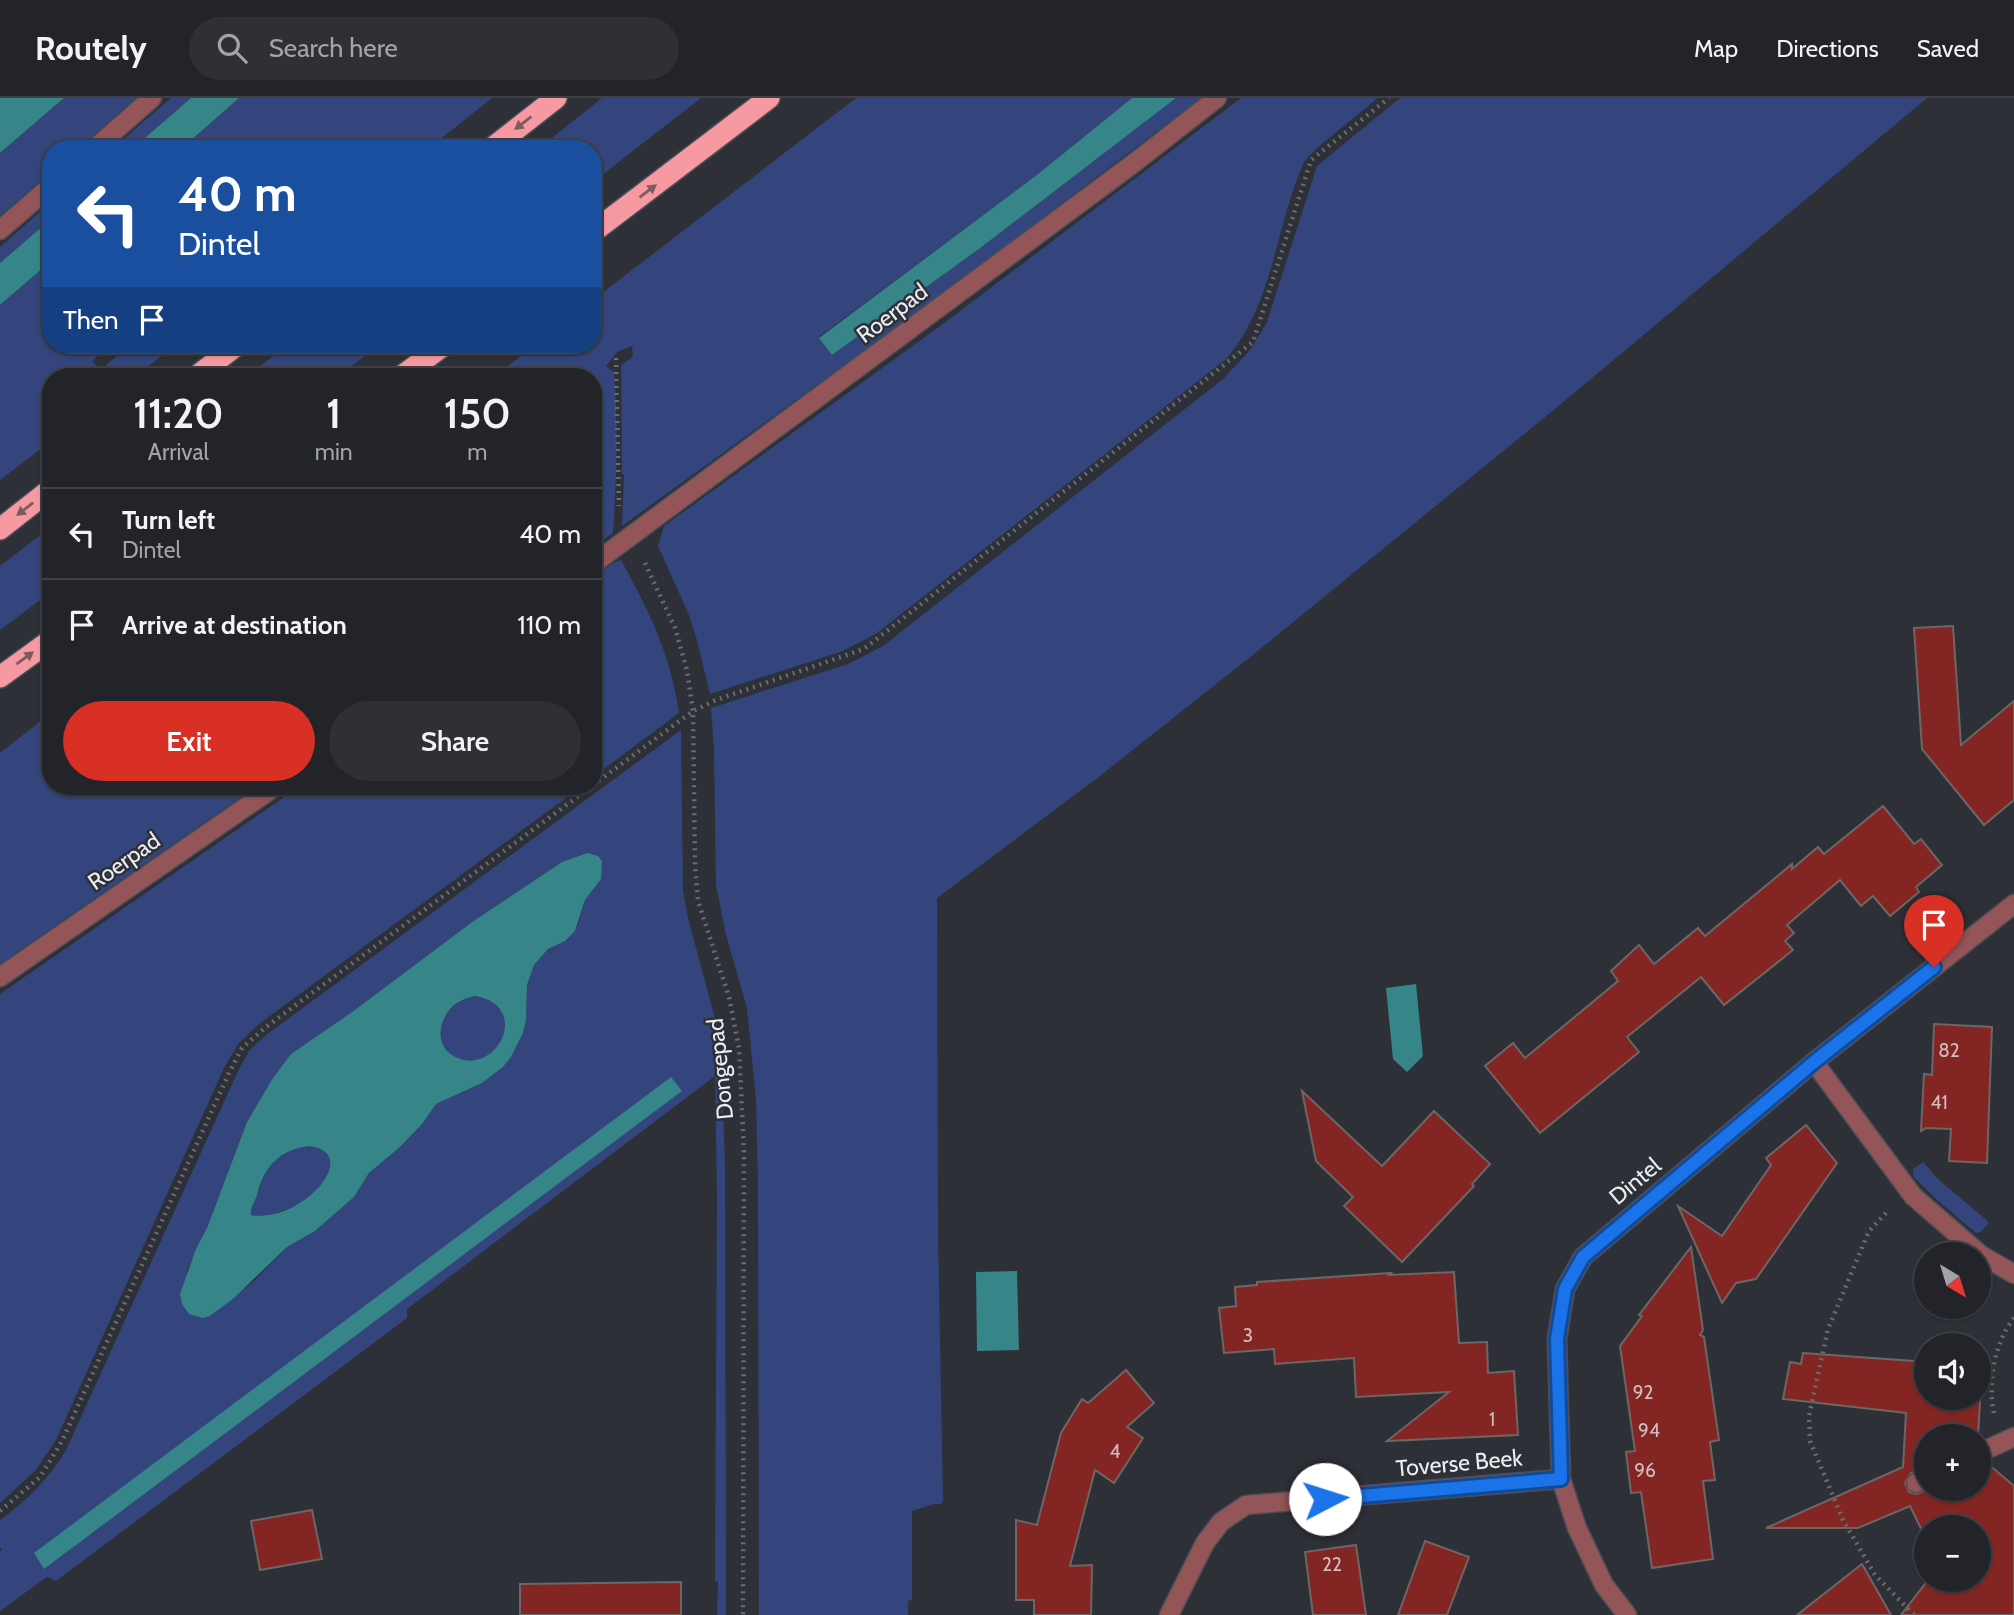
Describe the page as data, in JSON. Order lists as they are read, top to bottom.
{
  "streets": {
    "street": ["Roerpad", "Dintel", "Toverse Beek"],
    "path": ["Dongepad"]
  },
  "crossings": [
    ["Roerpad", "Dongepad"],
    ["Dintel", "Toverse Beek"]
  ],
  "house_numbers": [
    "82",
    "41",
    "3",
    "92",
    "1",
    "94",
    "4",
    "96",
    "22"
  ],
  "north": "bottom right",
  "page": {
    "header": "Routely",
    "search": "Search here",
    "nav": ["Map", "Directions", "Saved"],
    "turn": ["40 m", "Dintel"],
    "then": "Then",
    "eta": [
      "11:20",
      "Arrival",
      "1",
      "min",
      "150",
      "m"
    ],
    "list": [
      {
        "name": "Turn left",
        "note": "Dintel",
        "value": "40 m"
      },
      {
        "name": "Arrive at destination",
        "value": "110 m"
      }
    ],
    "buttons": ["Exit", "Share"],
    "map_buttons": ["+", "−"]
  }
}
